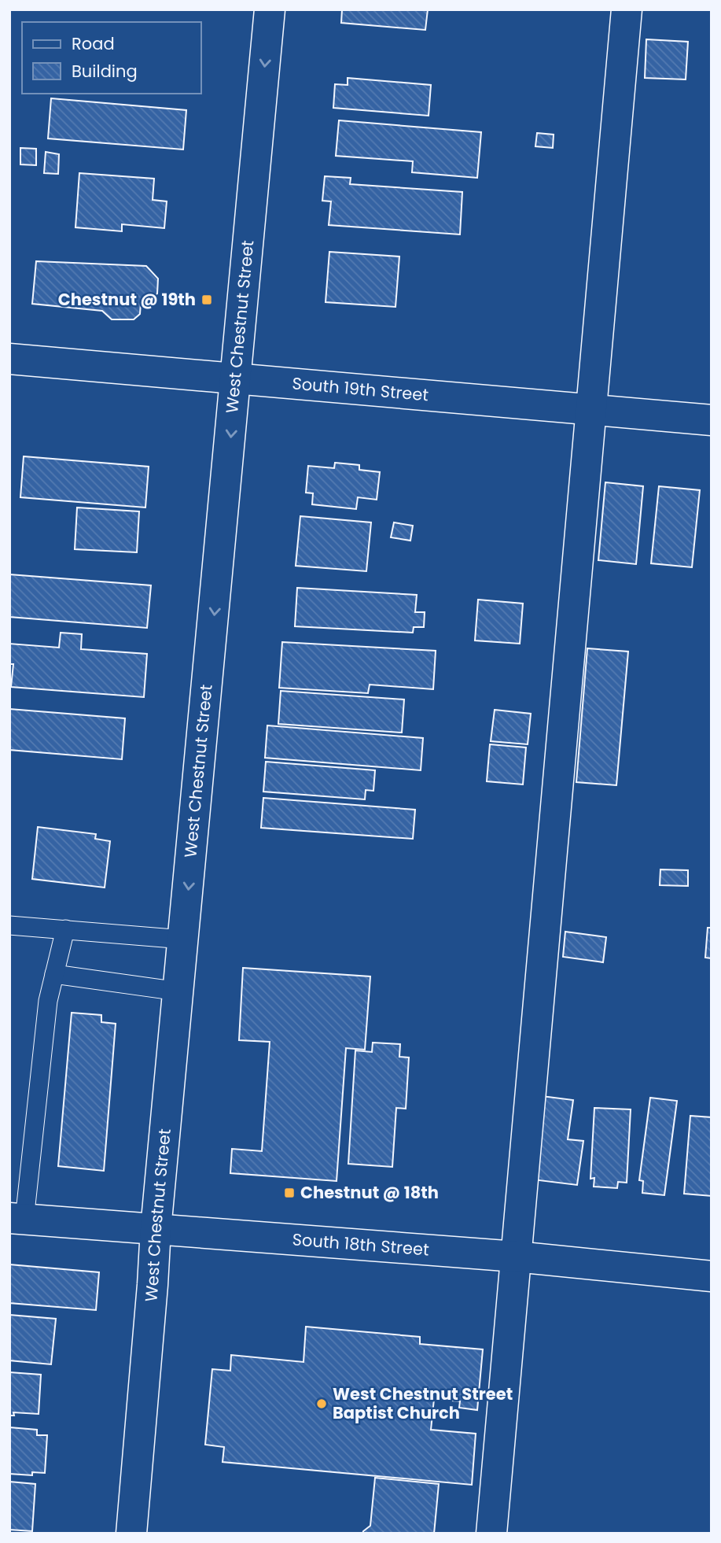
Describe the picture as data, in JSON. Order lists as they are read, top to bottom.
{
  "streets": {
    "street": ["West Chestnut Street", "South 19th Street", "South 18th Street"]
  },
  "crossings": [
    ["West Chestnut Street", "South 19th Street"],
    ["West Chestnut Street", "South 18th Street"]
  ],
  "one_way": ["West Chestnut Street"],
  "places": {
    "transit": ["Chestnut @ 19th", "Chestnut @ 18th"],
    "other": ["West Chestnut Street Baptist Church"]
  },
  "legend": ["Road", "Building"]
}
